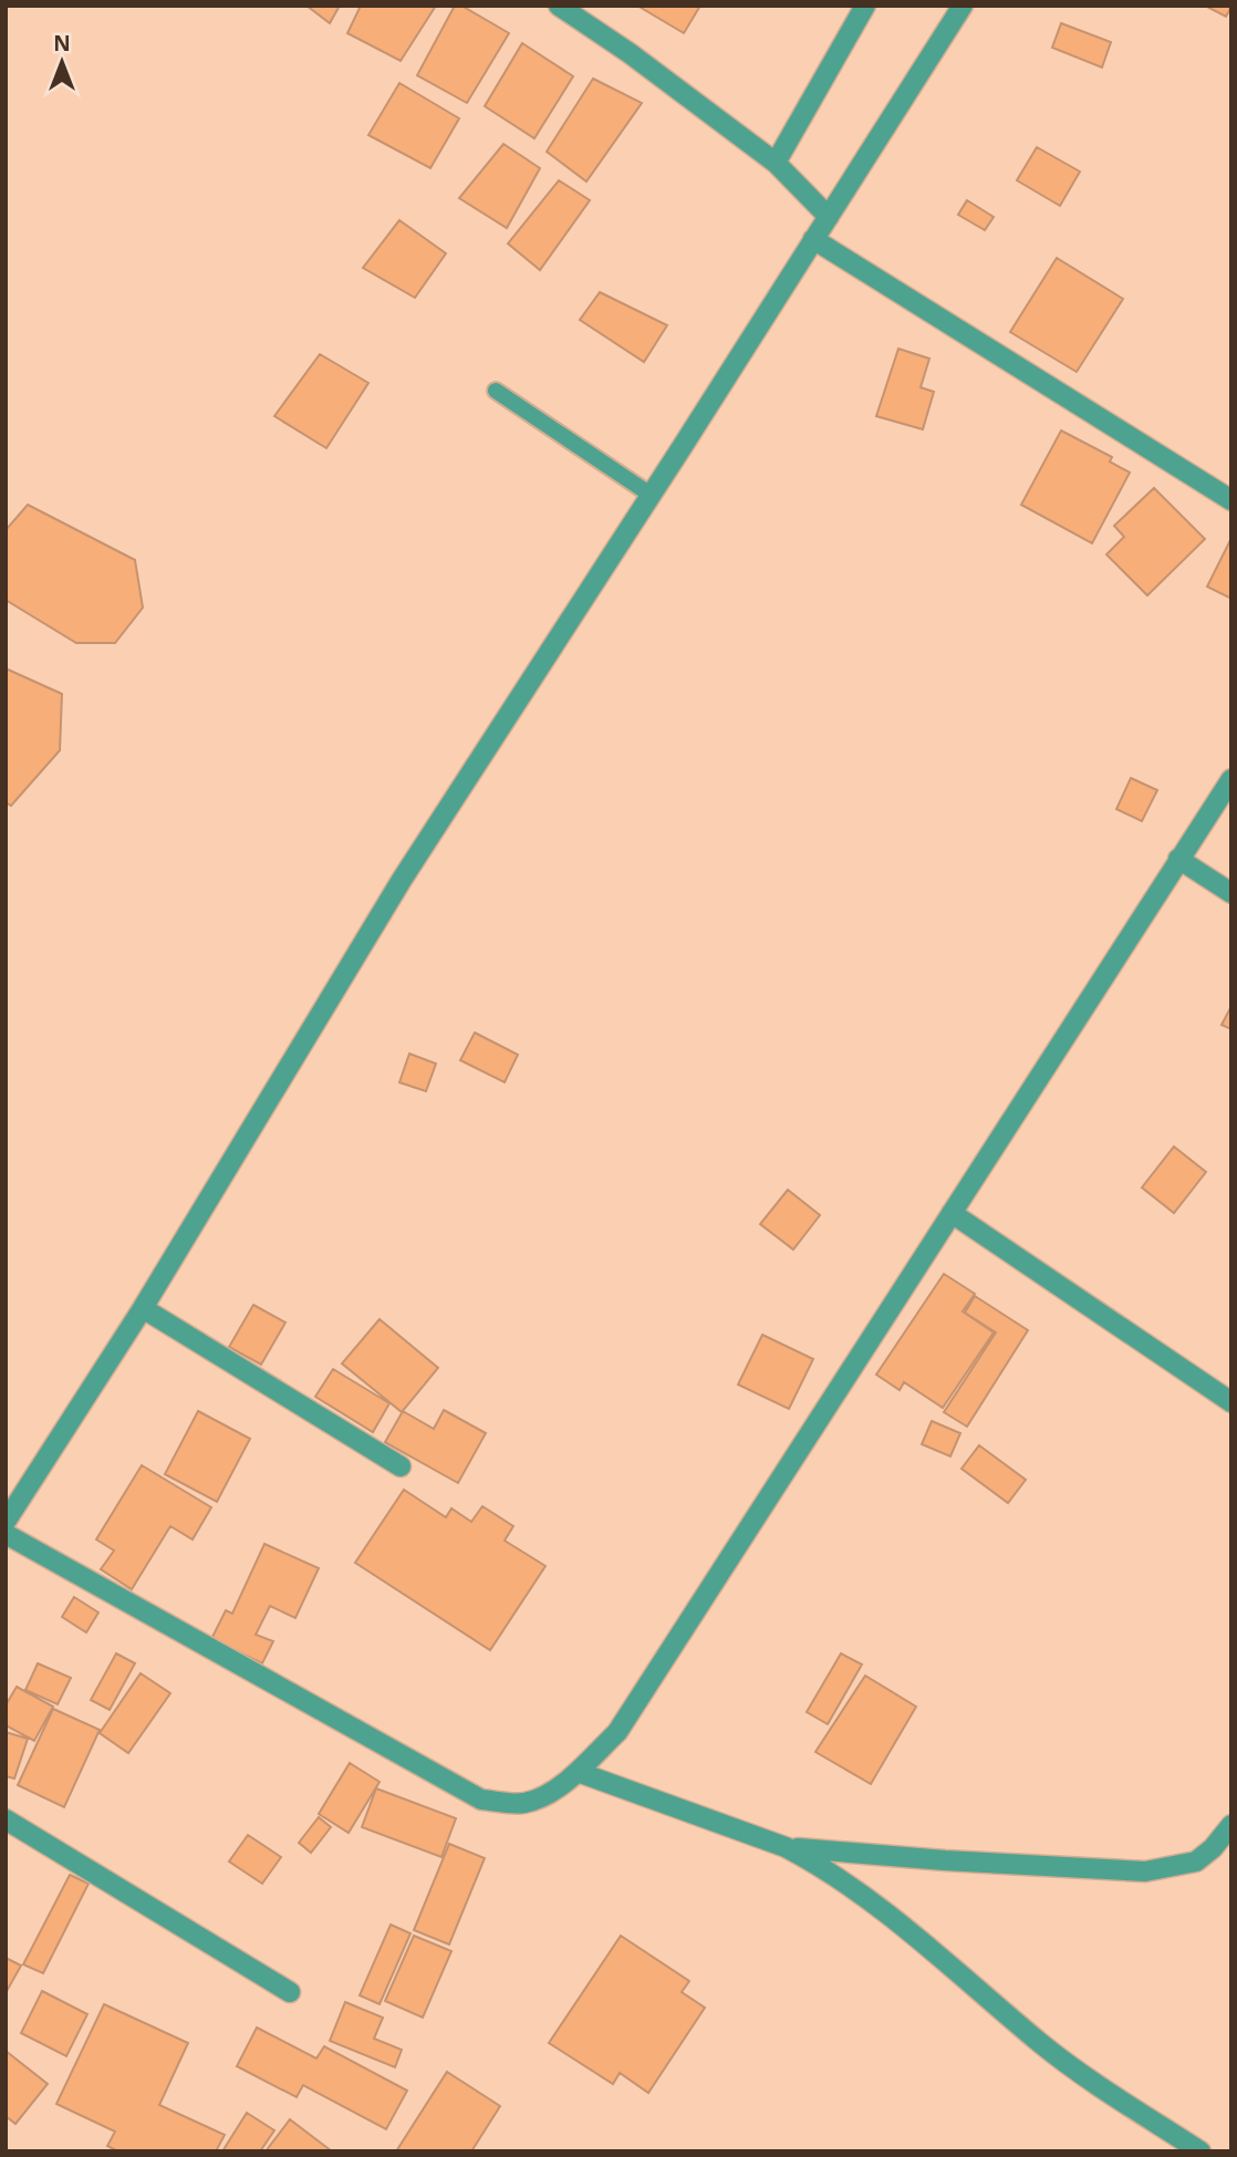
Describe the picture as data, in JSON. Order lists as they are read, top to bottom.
{
  "north": "top"
}
